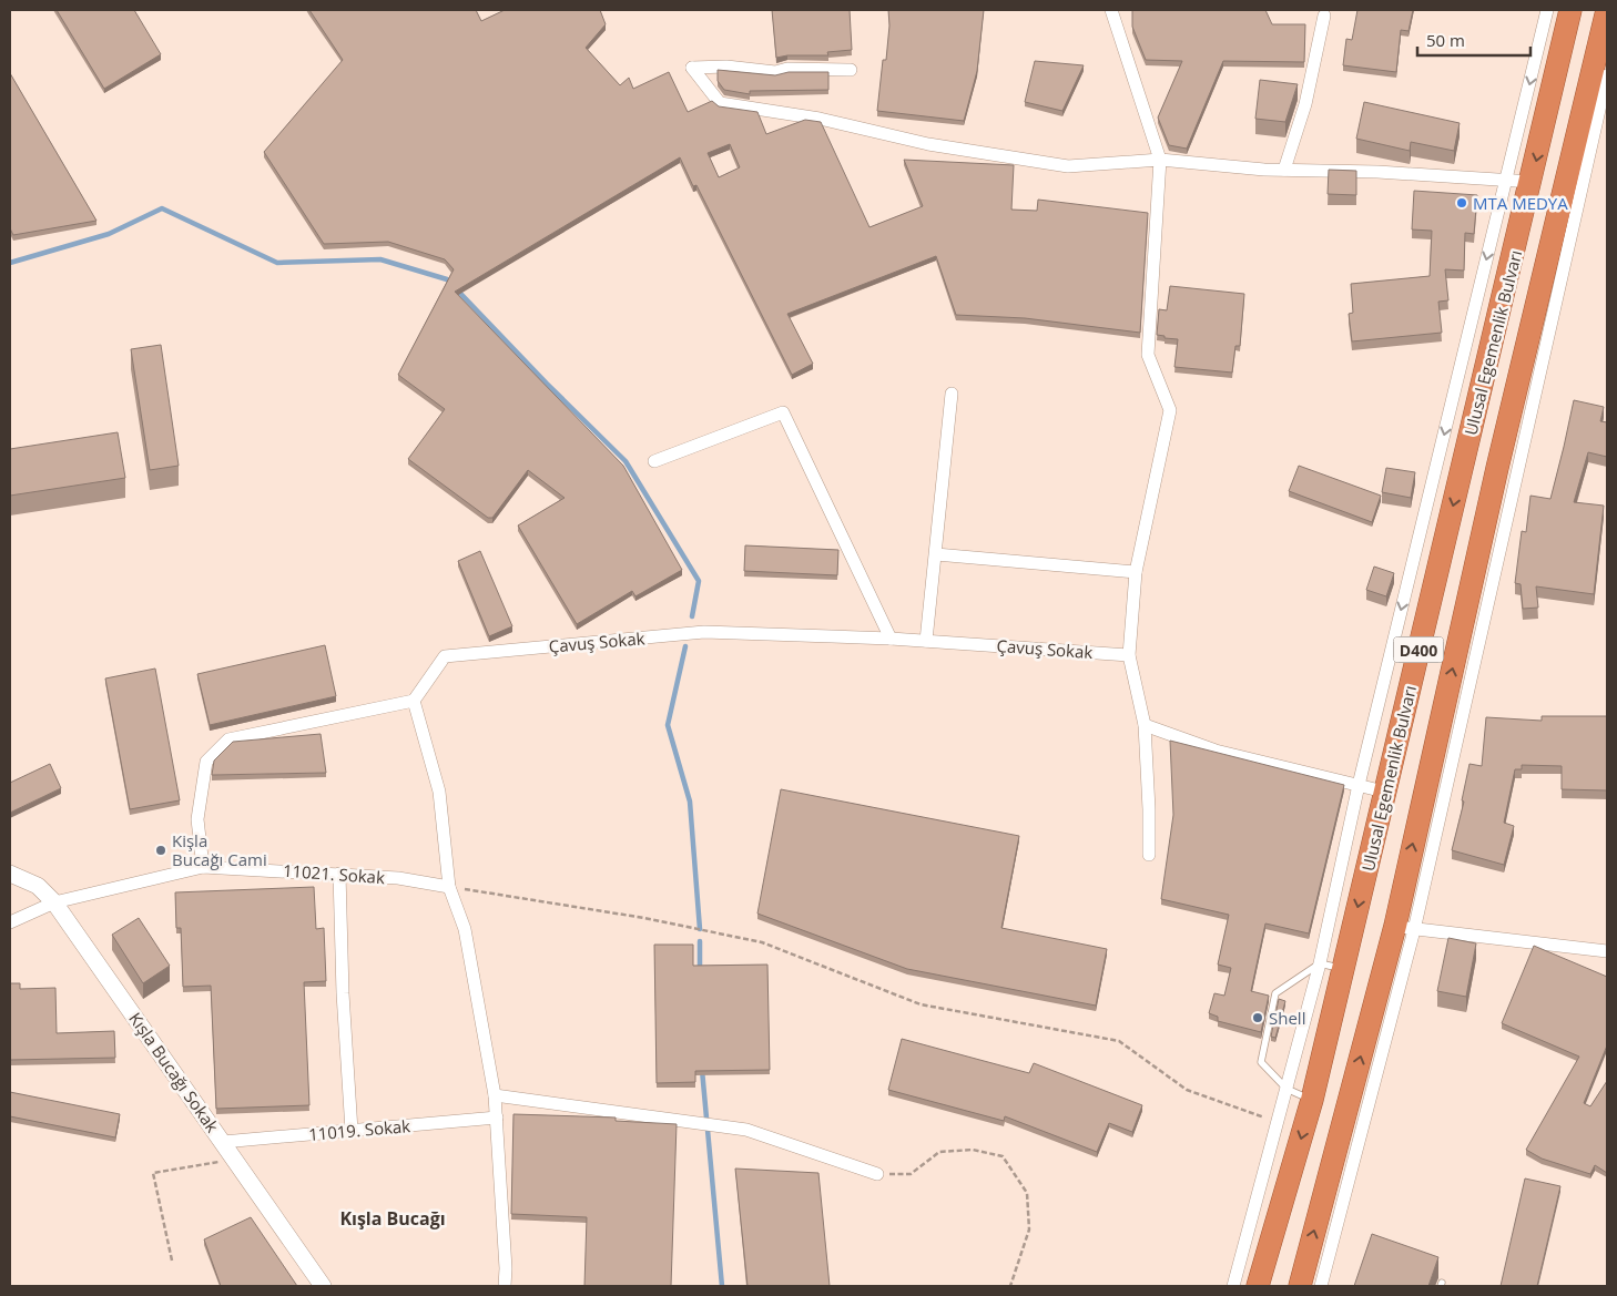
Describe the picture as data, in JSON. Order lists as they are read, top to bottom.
{
  "streets": {
    "highway": ["Ulusal Egemenlik Bulvarı", "D400"],
    "street": [
      "Çavuş Sokak",
      "11021. Sokak",
      "Kışla Bucağı Sokak",
      "11019. Sokak"
    ]
  },
  "crossings": [
    ["11021. Sokak", "Kışla Bucağı Sokak"],
    ["Kışla Bucağı Sokak", "11019. Sokak"]
  ],
  "districts": ["Kışla Bucağı"],
  "places": ["MTA MEDYA", "Kişla Bucağı Cami", "Shell"],
  "scale_bar": "50 m"
}
